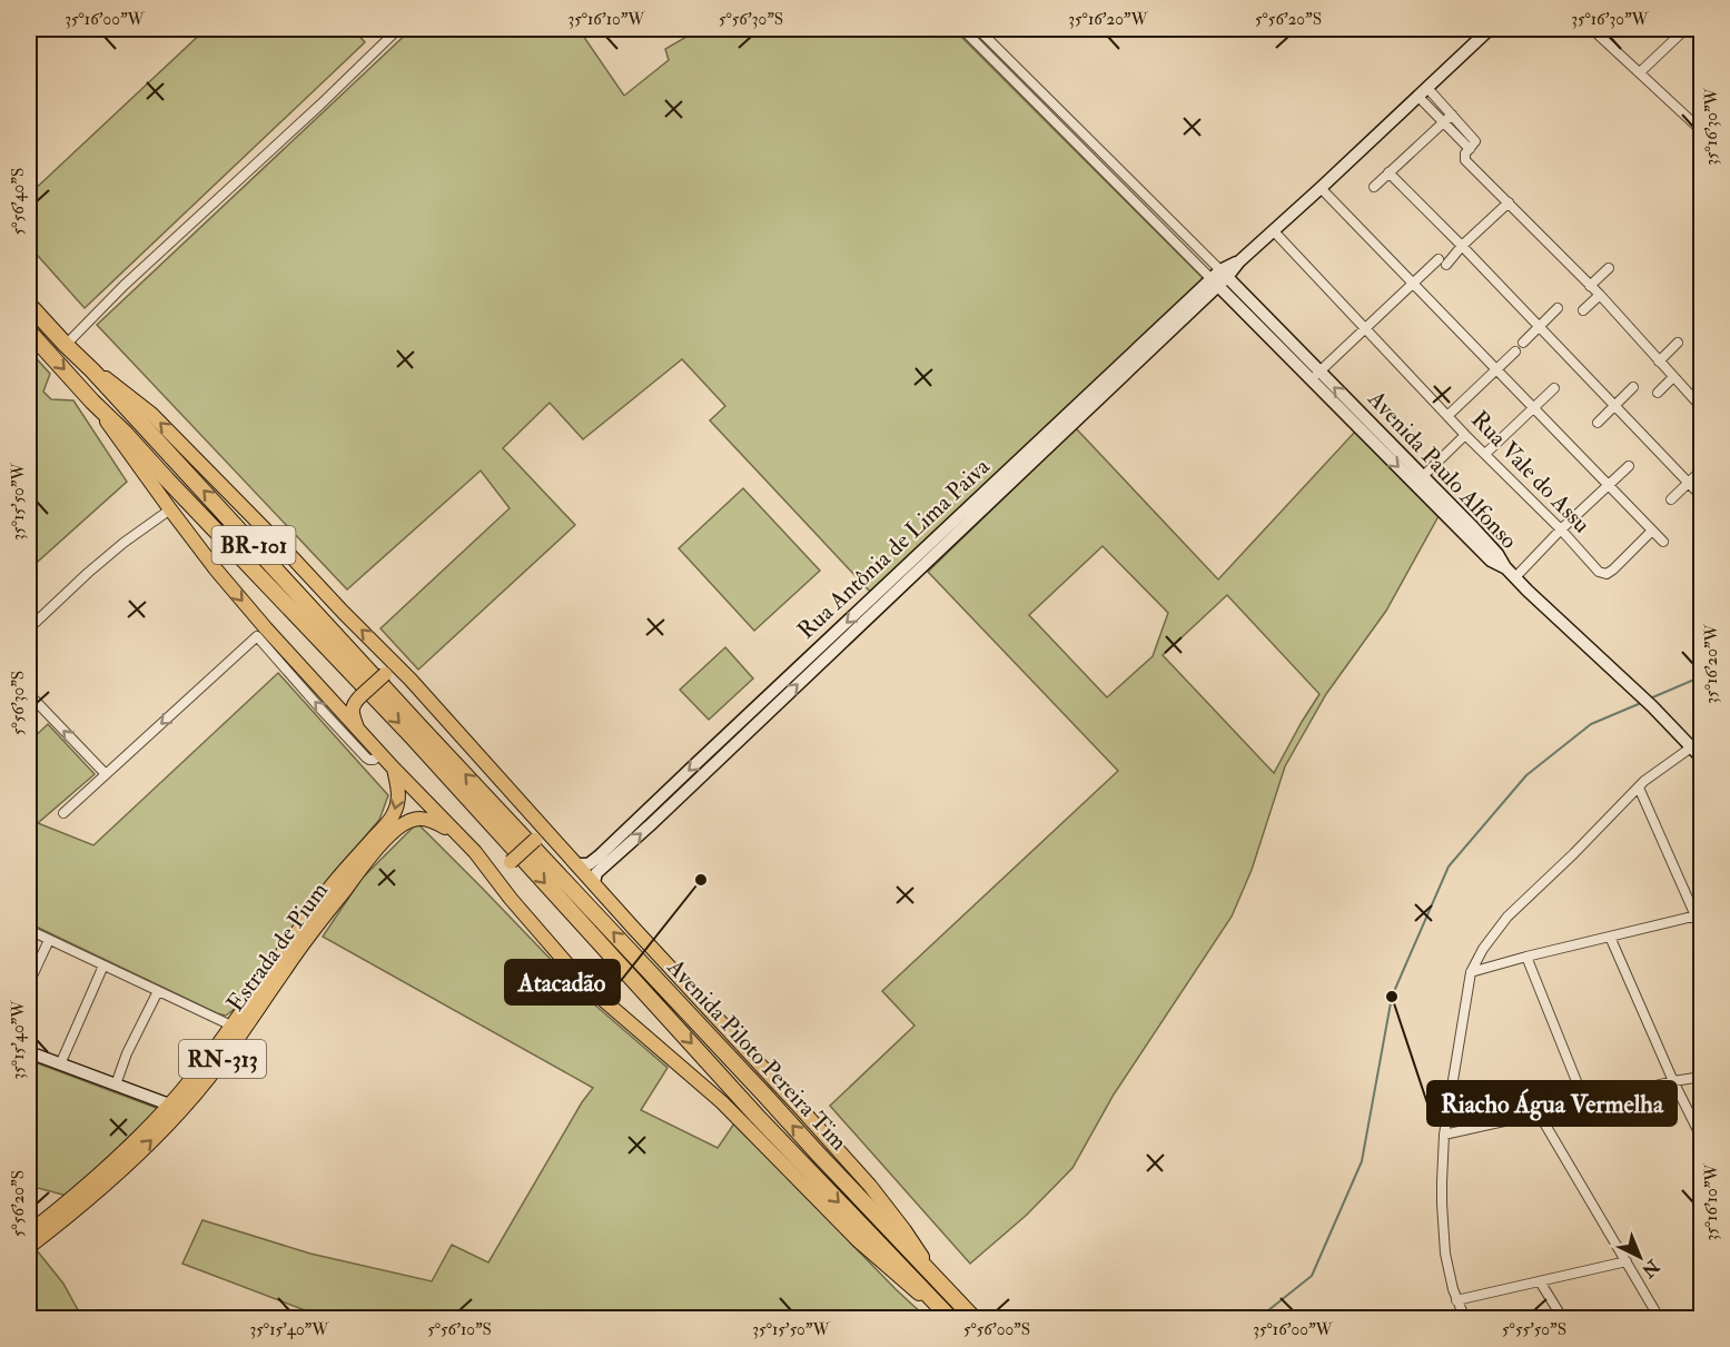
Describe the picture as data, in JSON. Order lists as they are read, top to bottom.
{
  "streets": {
    "highway": ["BR-101", "Avenida Piloto Pereira Tim"],
    "main road": ["Estrada de Pium", "RN-313"],
    "street": ["Avenida Paulo Alfonso", "Rua Vale do Assu", "Rua Antônia de Lima Paiva"]
  },
  "crossings": [
    ["Avenida Paulo Alfonso", "Rua Antônia de Lima Paiva"],
    ["Rua Vale do Assu", "Rua Antônia de Lima Paiva"],
    ["BR-101", "Avenida Piloto Pereira Tim"]
  ],
  "places": ["Atacadão", "Riacho Água Vermelha"],
  "north": "bottom right",
  "coordinates": [
    "35°16'00\"W",
    "35°16'10\"W",
    "5°56'30\"S",
    "35°16'20\"W",
    "5°56'20\"S",
    "35°16'30\"W",
    "5°56'40\"S",
    "35°15'50\"W",
    "35°15'40\"W",
    "5°56'10\"S",
    "5°56'00\"S",
    "5°55'50\"S"
  ]
}
